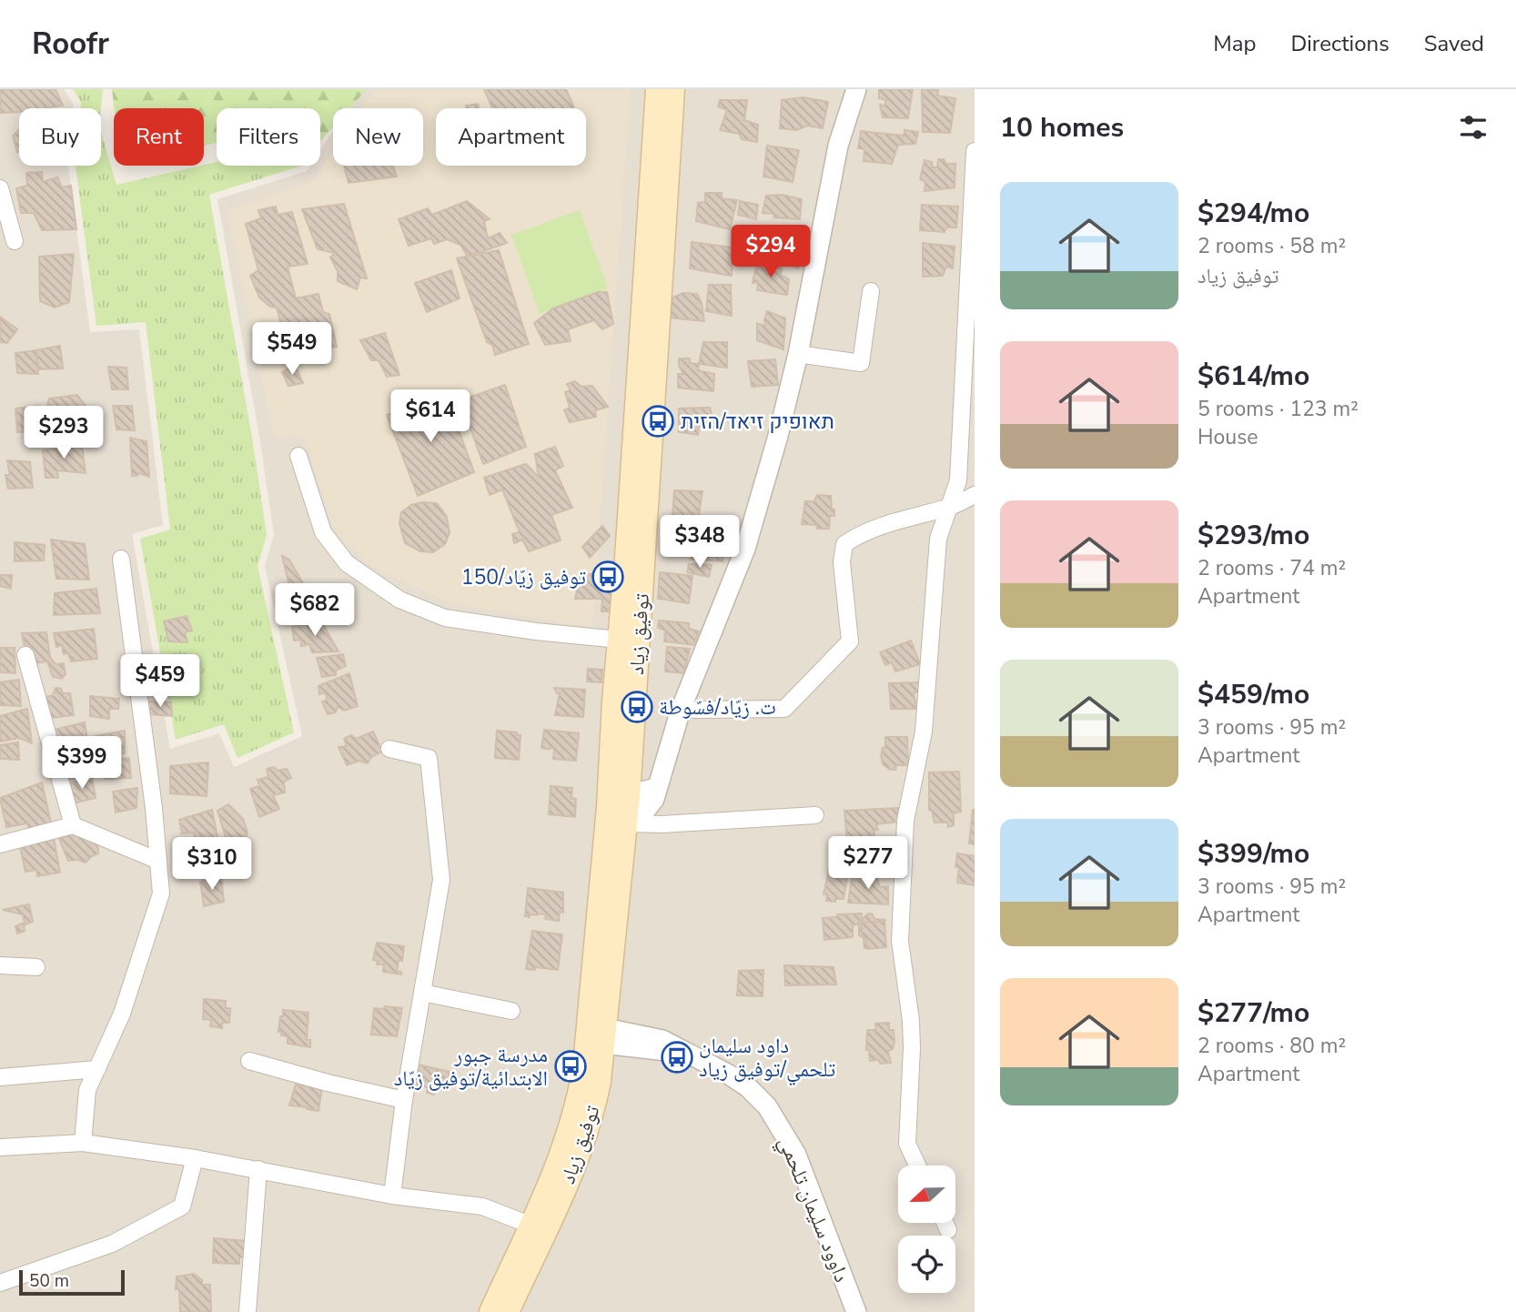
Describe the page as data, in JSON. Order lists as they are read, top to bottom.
{
  "streets": {
    "main road": ["توفيق زياد"],
    "street": ["داوود سليمان تلحمي"]
  },
  "crossings": [
    ["توفيق زياد", "داوود سليمان تلحمي"]
  ],
  "places": {
    "bus stop": [
      "תאופיק זיאד/הזית",
      "توفيق زيّاد/150",
      "ت. زيّاد/فسّوطة",
      "داود سليمان تلحمي/توفيق زياد",
      "مدرسة جبور الابتدائية/توفيق زيّاد"
    ]
  },
  "scale_bar": "50 m",
  "north": "left",
  "page": {
    "header": "Roofr",
    "nav": ["Map", "Directions", "Saved"],
    "heading": "10 homes",
    "chip": [
      "Buy",
      "Rent",
      "Filters",
      "New",
      "Apartment"
    ],
    "list": [
      {
        "name": "$294/mo",
        "note": "2 rooms · 58 m² · توفيق زياد"
      },
      {
        "name": "$614/mo",
        "note": "5 rooms · 123 m² · House"
      },
      {
        "name": "$293/mo",
        "note": "2 rooms · 74 m² · Apartment"
      },
      {
        "name": "$459/mo",
        "note": "3 rooms · 95 m² · Apartment"
      },
      {
        "name": "$399/mo",
        "note": "3 rooms · 95 m² · Apartment"
      },
      {
        "name": "$277/mo",
        "note": "2 rooms · 80 m² · Apartment"
      }
    ],
    "price": [
      "$294",
      "$549",
      "$614",
      "$293",
      "$348",
      "$682",
      "$459",
      "$399",
      "$277",
      "$310"
    ],
    "scale": "50 m"
  }
}
